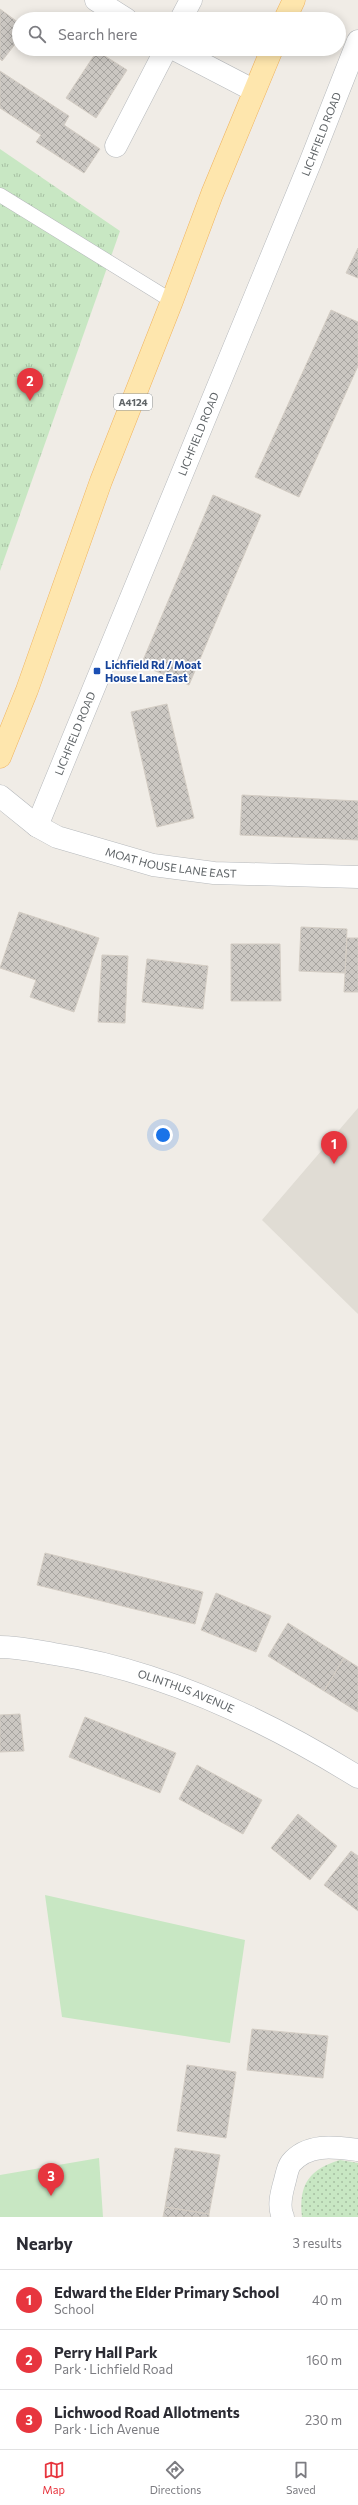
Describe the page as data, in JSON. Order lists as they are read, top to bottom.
{
  "streets": {
    "main road": ["A4124"],
    "street": ["LICHFIELD ROAD", "MOAT HOUSE LANE EAST", "OLINTHUS AVENUE"]
  },
  "crossings": [
    ["LICHFIELD ROAD", "MOAT HOUSE LANE EAST"]
  ],
  "places": {
    "transit": ["Lichfield Rd / Moat House Lane East"]
  },
  "page": {
    "search": "Search here",
    "pins": ["2", "1", "3"],
    "heading": ["Nearby", "3 results"],
    "list": [
      {
        "mark": "1",
        "name": "Edward the Elder Primary School",
        "note": "School",
        "value": "40 m"
      },
      {
        "mark": "2",
        "name": "Perry Hall Park",
        "note": "Park · Lichfield Road",
        "value": "160 m"
      },
      {
        "mark": "3",
        "name": "Lichwood Road Allotments",
        "note": "Park · Lich Avenue",
        "value": "230 m"
      }
    ],
    "nav": ["Map", "Directions", "Saved"]
  }
}
